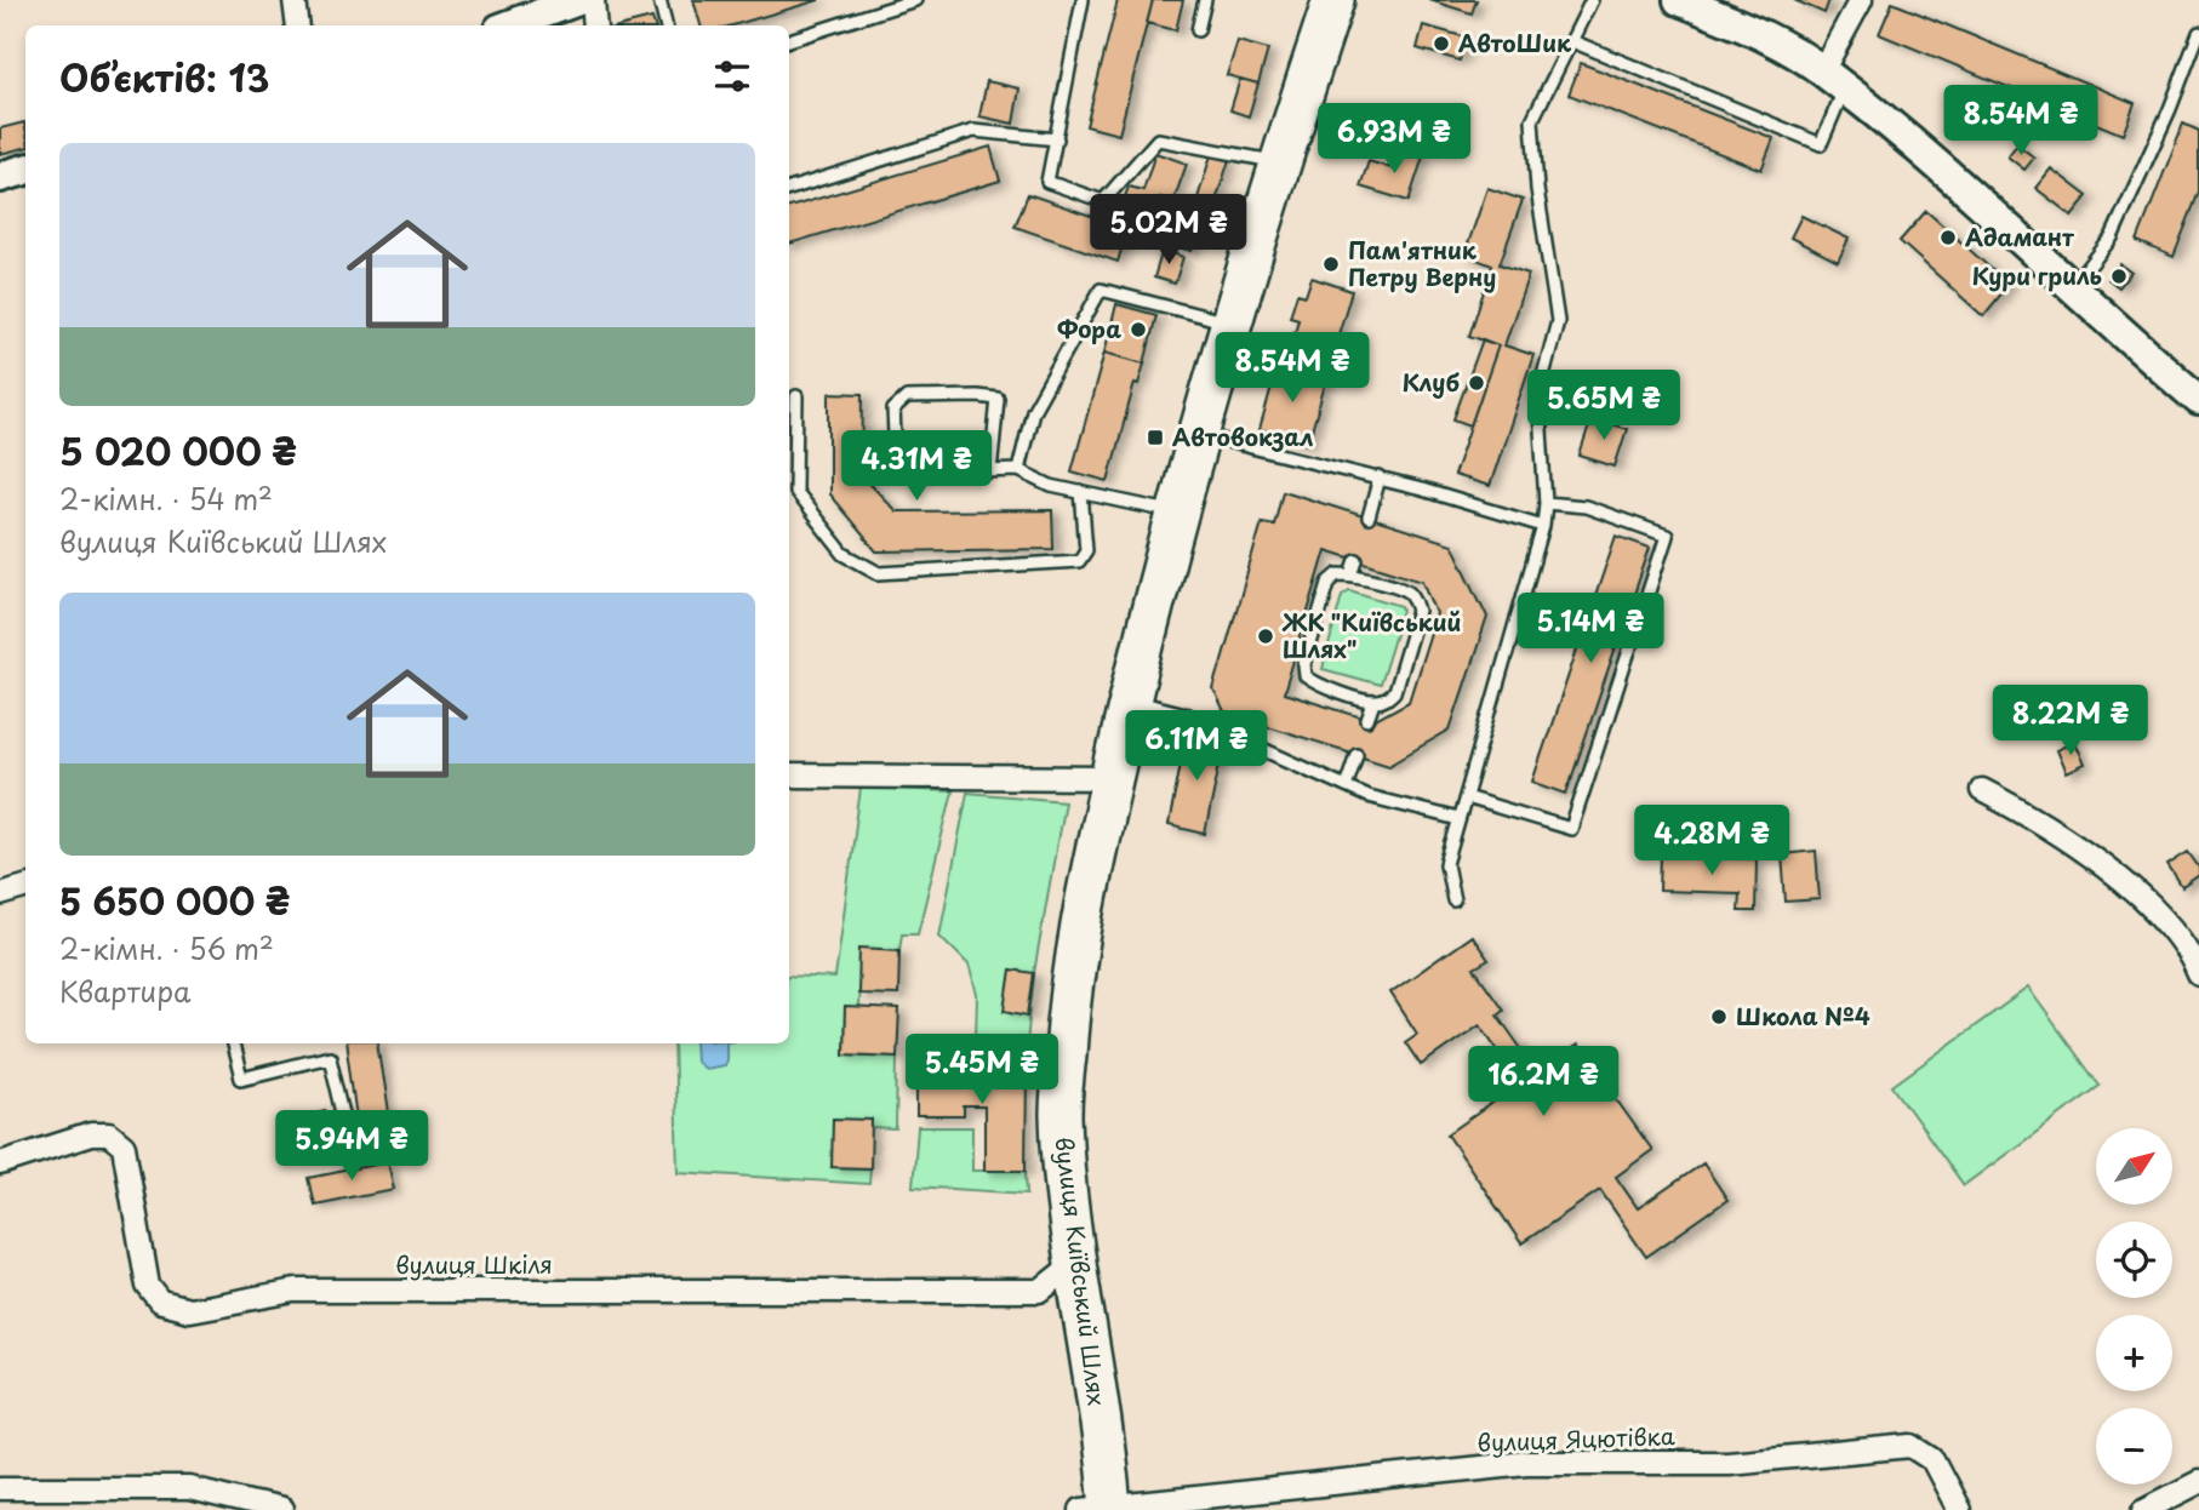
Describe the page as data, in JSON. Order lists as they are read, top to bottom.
{
  "streets": {
    "highway": ["вулиця Київський Шлях"],
    "street": ["вулиця Шкіля", "вулиця Яцютівка"]
  },
  "crossings": [
    ["вулиця Шкіля", "вулиця Київський Шлях"],
    ["вулиця Київський Шлях", "вулиця Яцютівка"]
  ],
  "places": {
    "other": [
      "АвтоШик",
      "Адамант",
      "Пам'ятник Петру Верну",
      "Кури гриль",
      "Фора",
      "Клуб",
      "ЖК \"Київський Шлях\"",
      "Школа №4"
    ],
    "transit": ["Автовокзал"]
  },
  "north": "top right",
  "page": {
    "heading": "Об’єктів: 13",
    "price": [
      "8.54M ₴",
      "6.93M ₴",
      "5.02M ₴",
      "8.54M ₴",
      "5.65M ₴",
      "4.31M ₴",
      "5.14M ₴",
      "8.22M ₴",
      "6.11M ₴",
      "4.28M ₴",
      "5.45M ₴",
      "16.2M ₴",
      "5.94M ₴"
    ],
    "list": [
      {
        "name": "5 020 000 ₴",
        "note": "2-кімн. · 54 m² · вулиця Київський Шлях"
      },
      {
        "name": "5 650 000 ₴",
        "note": "2-кімн. · 56 m² · Квартира"
      }
    ],
    "map_buttons": ["+", "−"]
  }
}
